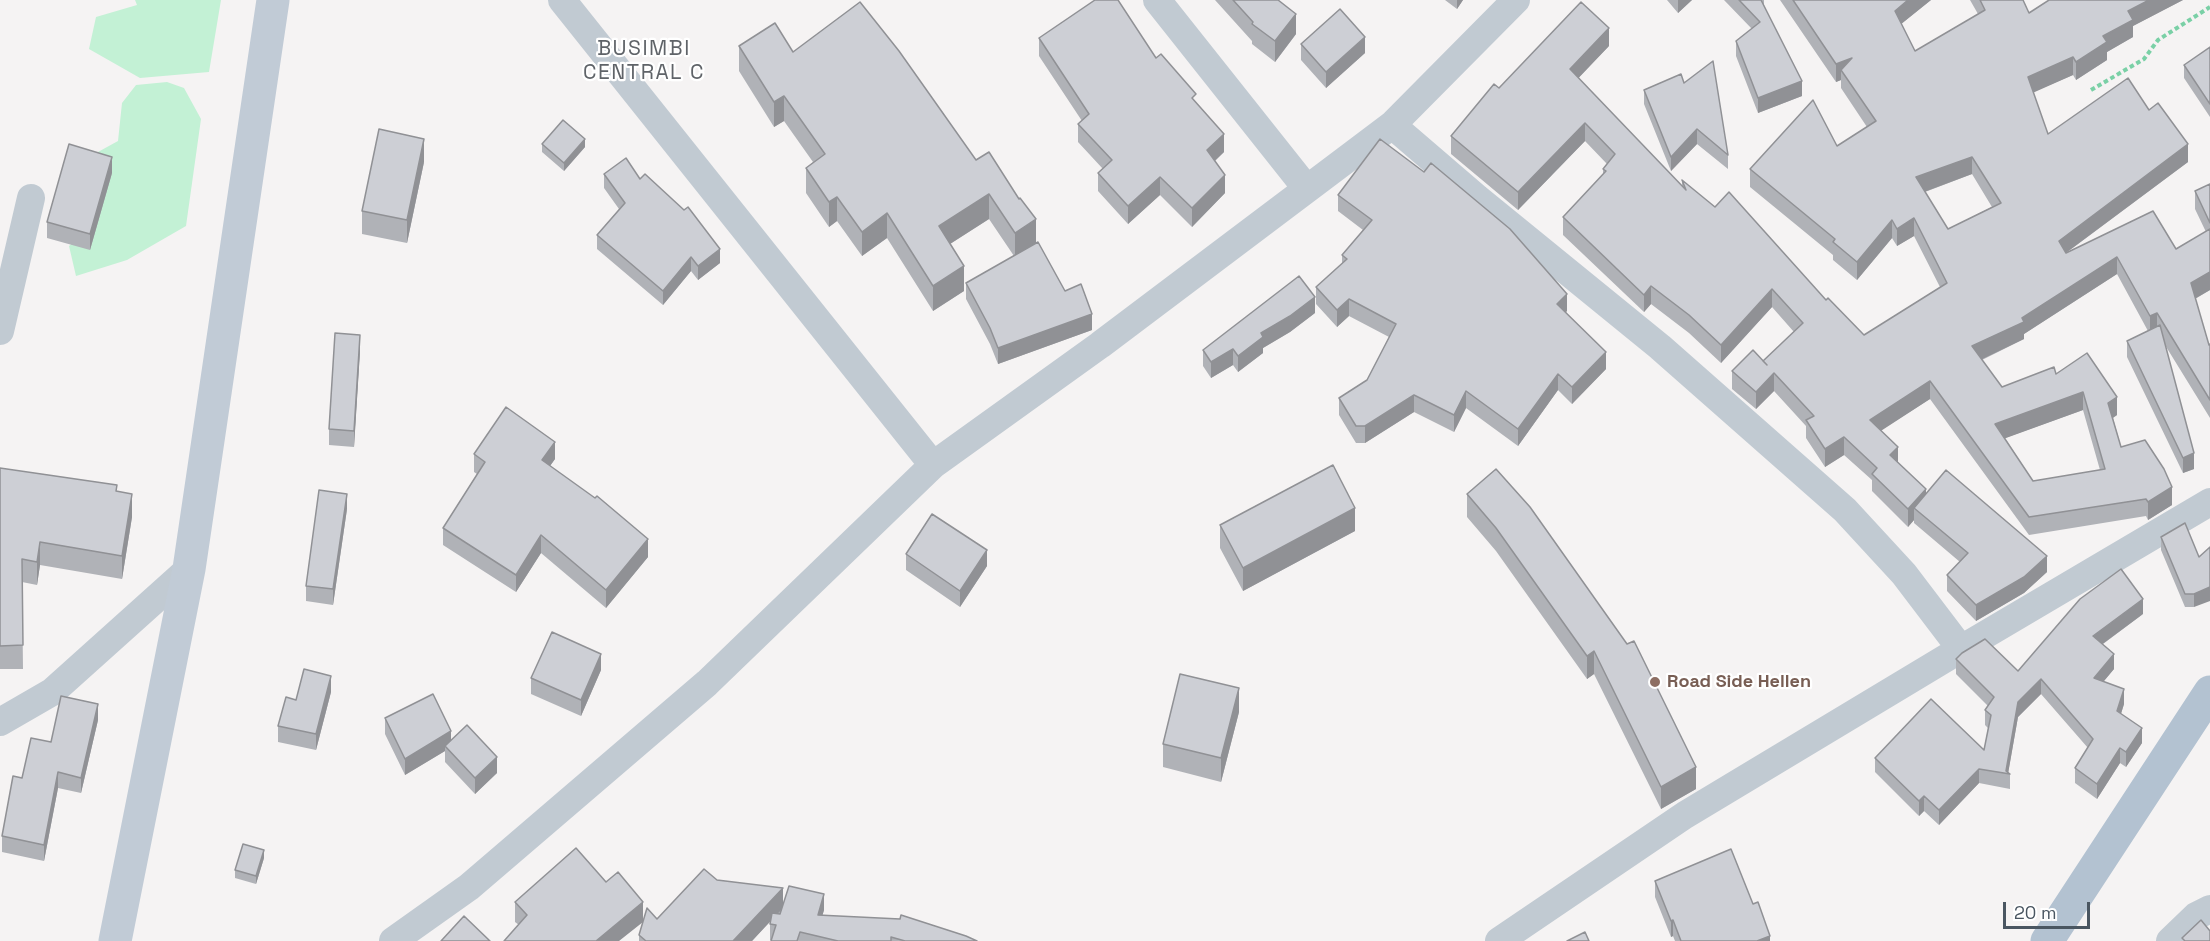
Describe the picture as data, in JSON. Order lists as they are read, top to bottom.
{
  "districts": ["BUSIMBI CENTRAL C"],
  "places": ["Road Side Hellen"],
  "scale_bar": "20 m"
}
